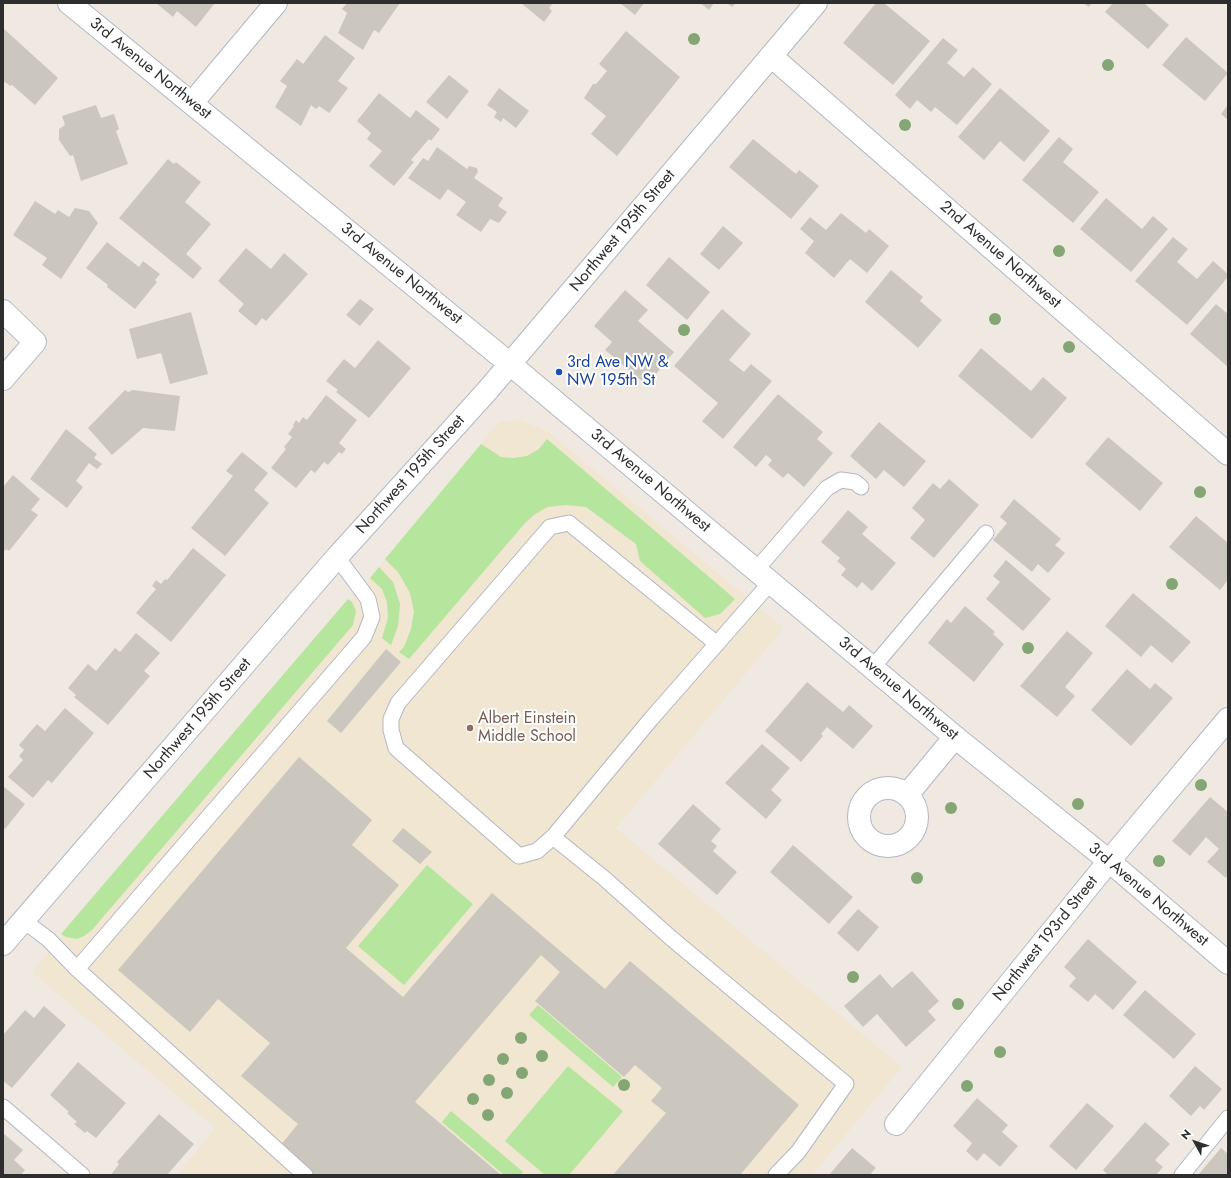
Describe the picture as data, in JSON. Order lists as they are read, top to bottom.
{
  "streets": {
    "street": [
      "3rd Avenue Northwest",
      "Northwest 195th Street",
      "2nd Avenue Northwest",
      "Northwest 193rd Street"
    ]
  },
  "crossings": [
    ["3rd Avenue Northwest", "Northwest 195th Street"],
    ["3rd Avenue Northwest", "Northwest 193rd Street"],
    ["Northwest 195th Street", "2nd Avenue Northwest"]
  ],
  "places": ["3rd Ave NW & NW 195th St", "Albert Einstein Middle School"],
  "north": "top left"
}
